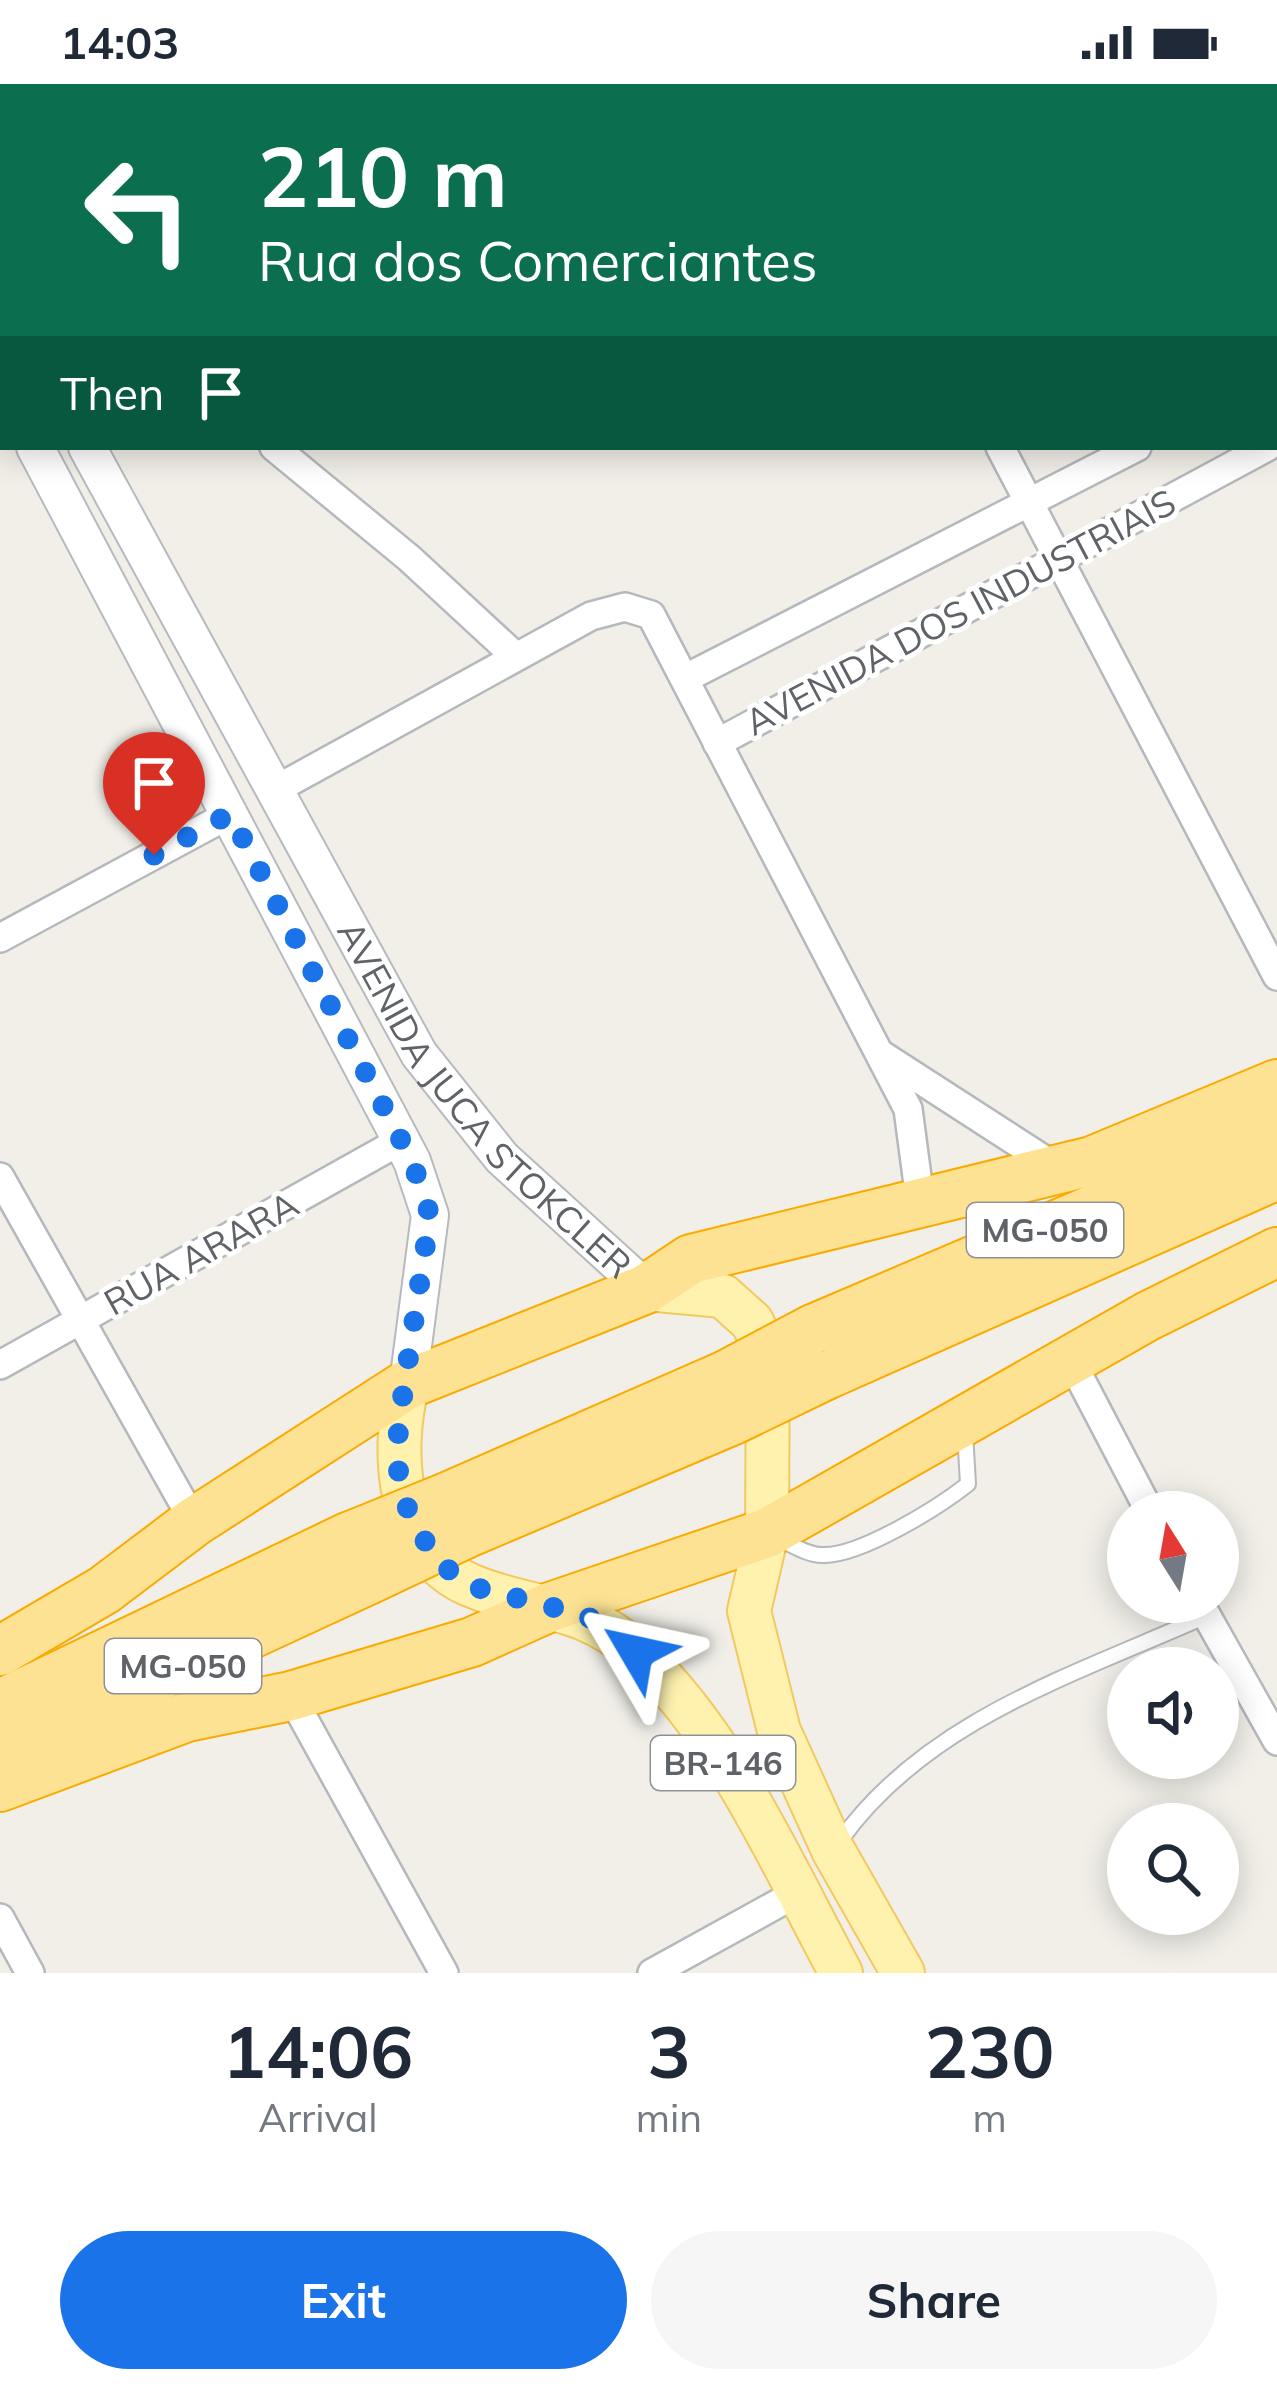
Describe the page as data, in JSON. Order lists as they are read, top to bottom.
{
  "streets": {
    "highway": ["MG-050"],
    "main road": ["AVENIDA JUCA STOKCLER", "BR-146"],
    "street": ["AVENIDA DOS INDUSTRIAIS", "RUA ARARA"]
  },
  "crossings": [
    ["AVENIDA JUCA STOKCLER", "RUA ARARA"]
  ],
  "north": "top",
  "page": {
    "status": "14:03",
    "turn": ["210 m", "Rua dos Comerciantes"],
    "then": "Then",
    "eta": [
      "14:06",
      "Arrival",
      "3",
      "min",
      "230",
      "m"
    ],
    "buttons": ["Exit", "Share"]
  }
}
